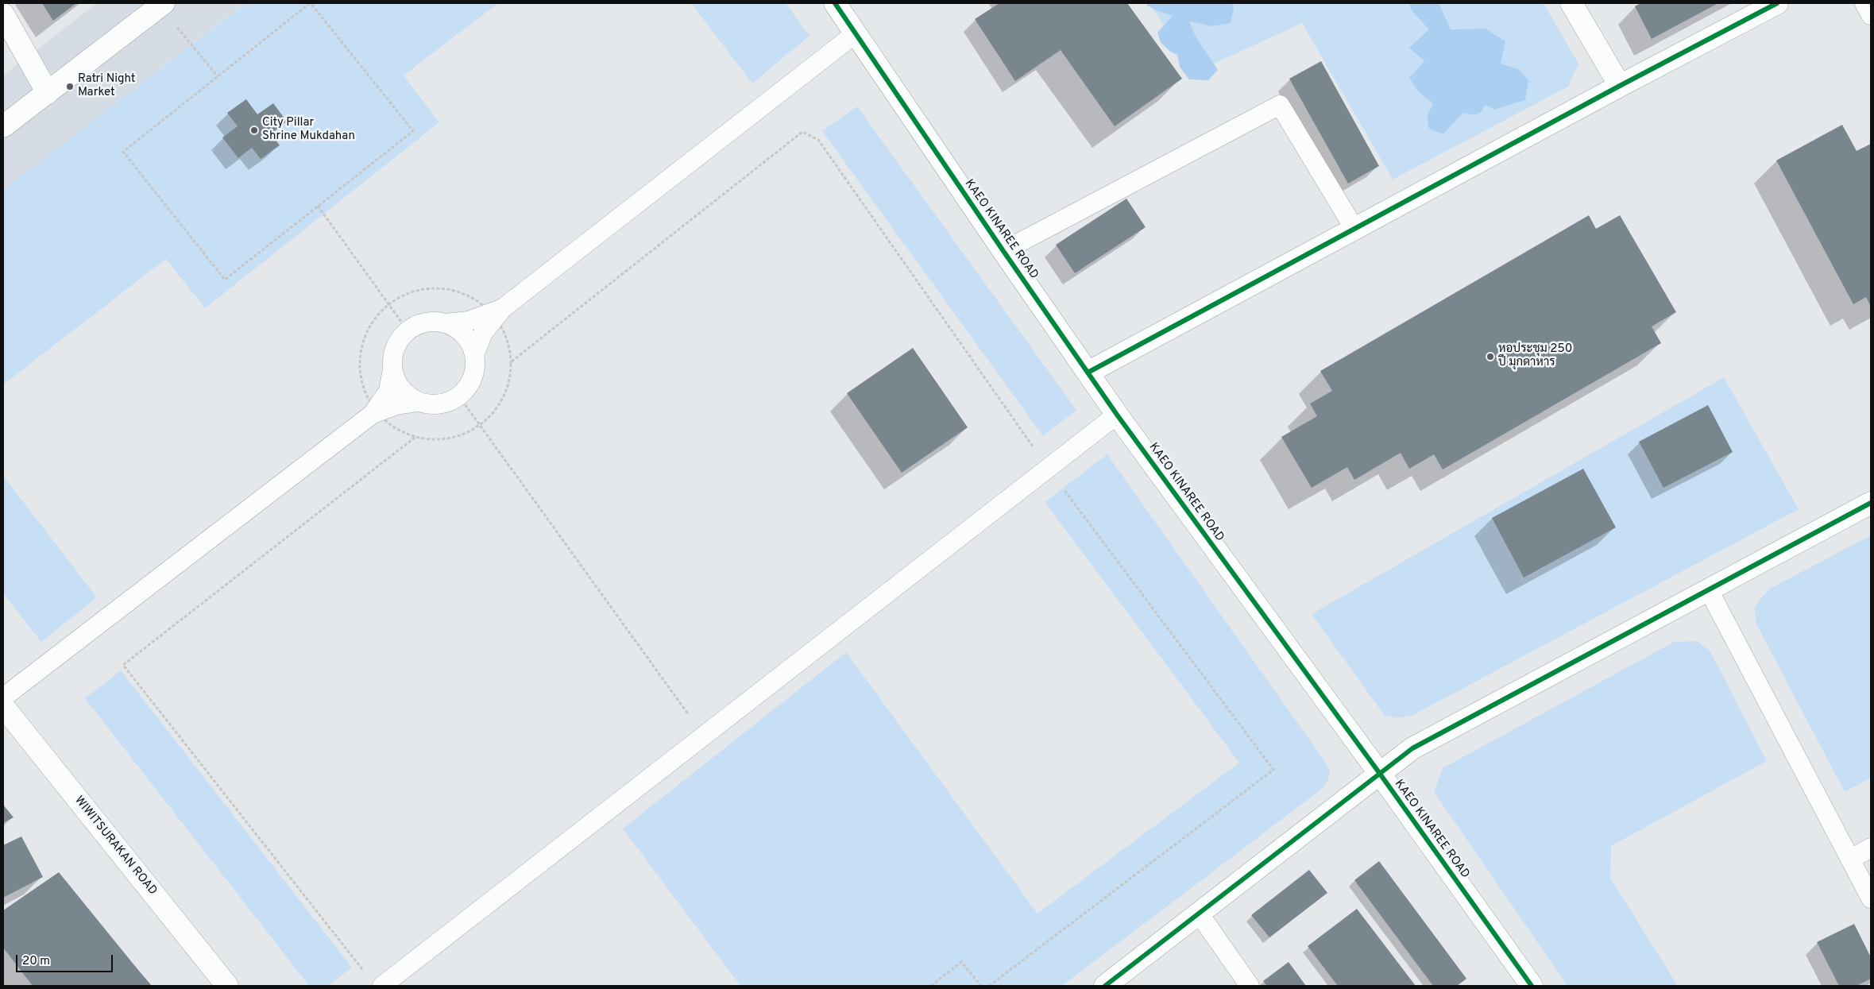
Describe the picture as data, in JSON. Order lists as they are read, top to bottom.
{
  "streets": {
    "street": ["KAEO KINAREE ROAD", "WIWITSURAKAN ROAD"]
  },
  "places": ["Ratri Night Market", "City Pillar Shrine Mukdahan", "หอประชุม 250 ปี มุกดาหาร"],
  "scale_bar": "20 m"
}
